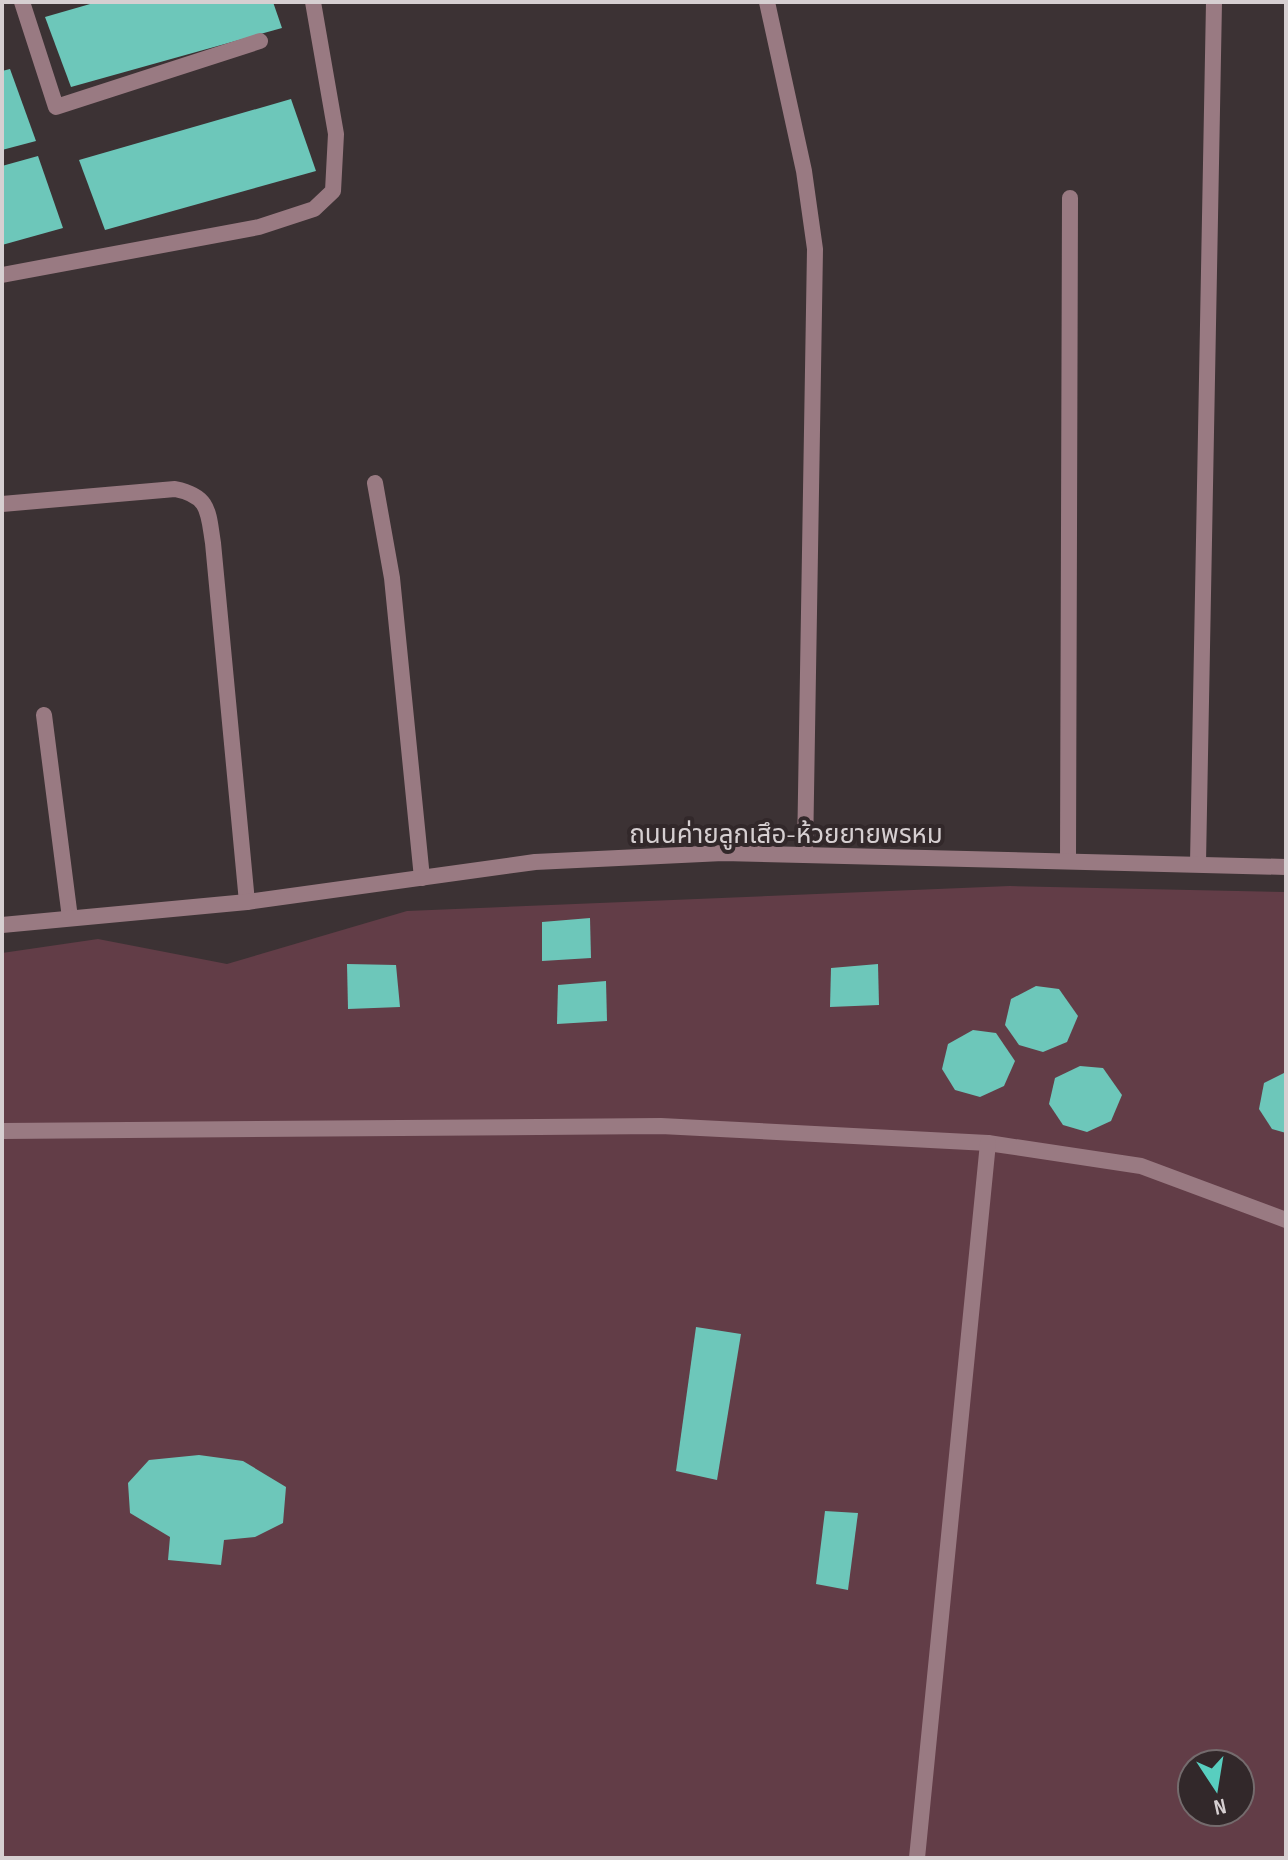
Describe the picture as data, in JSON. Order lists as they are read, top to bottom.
{
  "streets": {
    "street": ["ถนนค่ายลูกเสึอ-ห้วยยายพรหม"]
  },
  "north": "bottom"
}
